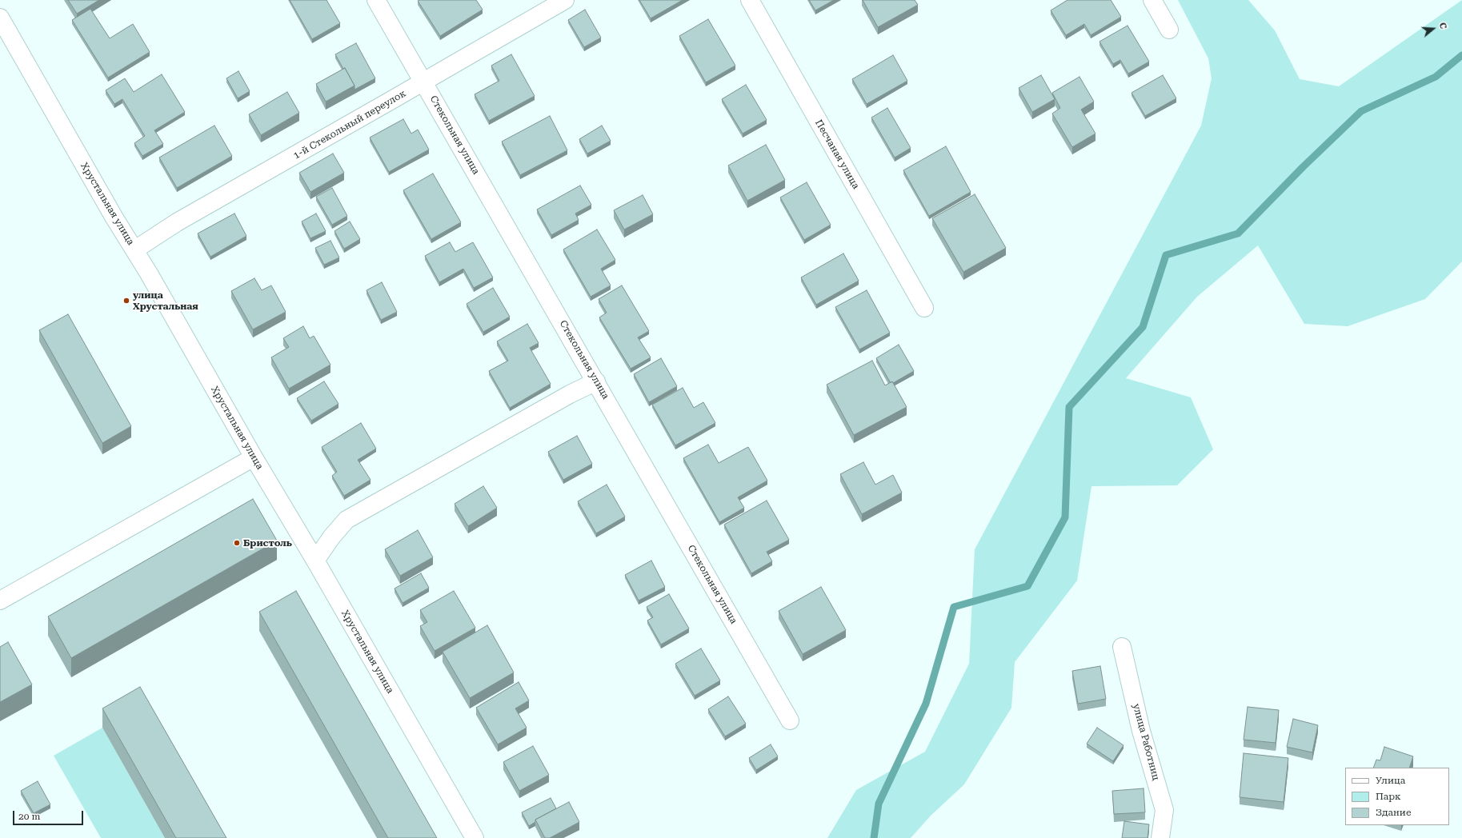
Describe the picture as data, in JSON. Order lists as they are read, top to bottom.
{
  "streets": {
    "street": [
      "1-й Стекольный переулок",
      "Стекольная улица",
      "Песчаная улица",
      "Хрустальная улица",
      "улица Работниц"
    ]
  },
  "crossings": [
    ["1-й Стекольный переулок", "Стекольная улица"],
    ["1-й Стекольный переулок", "Хрустальная улица"]
  ],
  "places": ["улица Хрустальная", "Бристоль"],
  "legend": ["Улица", "Парк", "Здание"],
  "scale_bar": "20 m",
  "north": "right"
}
